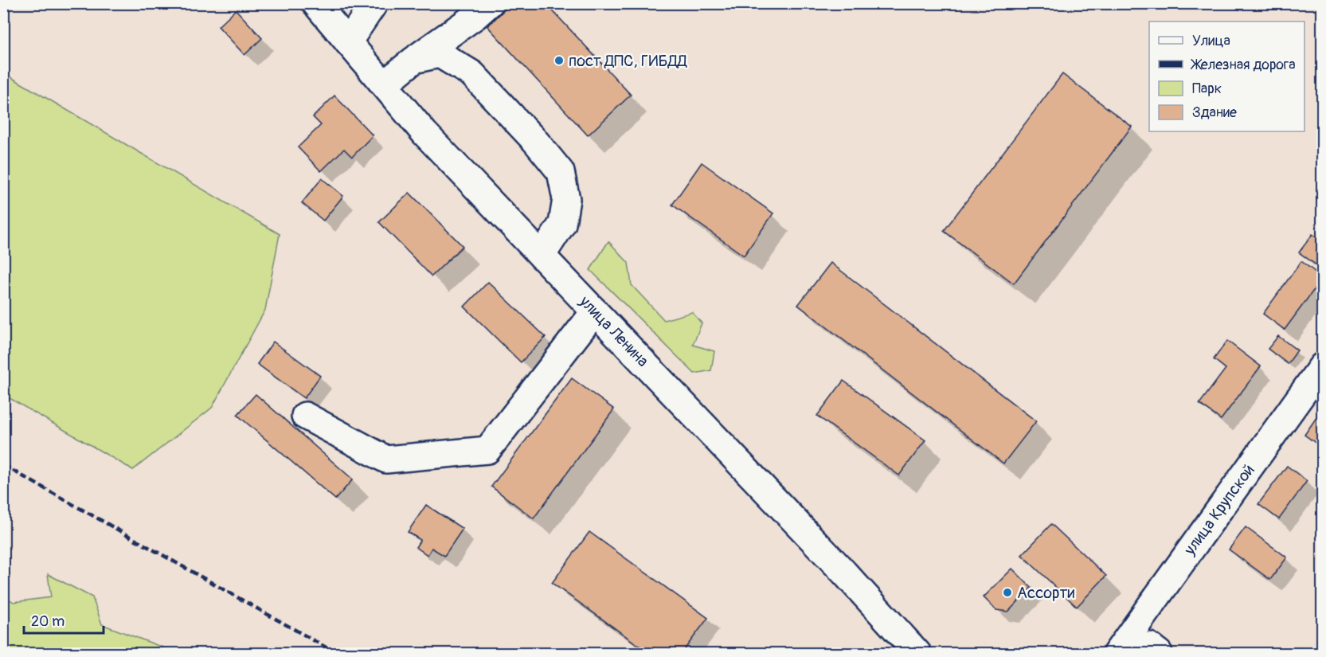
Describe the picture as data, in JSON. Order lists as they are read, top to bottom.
{
  "streets": {
    "street": ["улица Ленина", "улица Крупской"]
  },
  "places": ["пост ДПС, ГИБДД", "Ассорти"],
  "legend": [
    "Улица",
    "Железная дорога",
    "Парк",
    "Здание"
  ],
  "scale_bar": "20 m"
}
